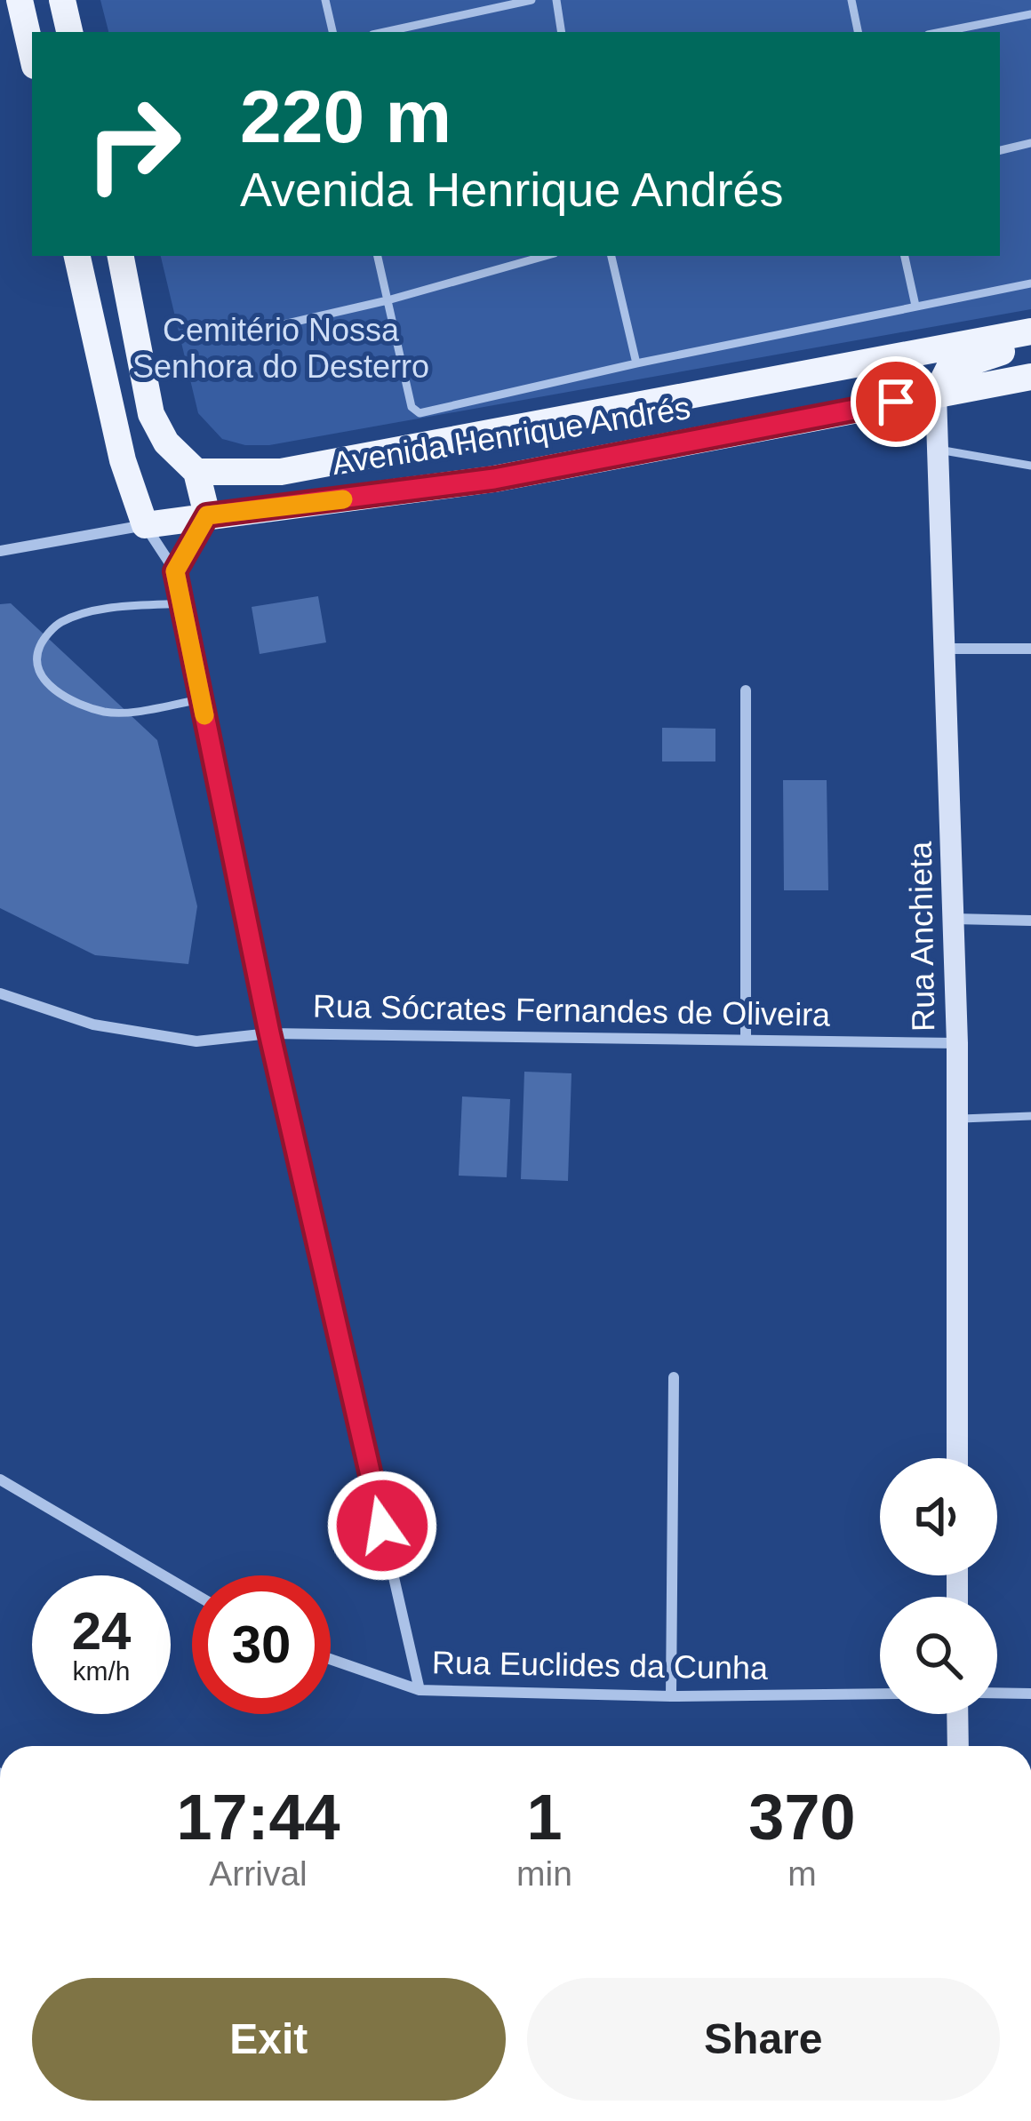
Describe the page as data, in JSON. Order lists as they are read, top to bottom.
{
  "streets": {
    "main road": ["Avenida Henrique Andrés", "Rua Anchieta"],
    "street": ["Rua Sócrates Fernandes de Oliveira", "Rua Euclides da Cunha"]
  },
  "crossings": [
    ["Avenida Henrique Andrés", "Rua Anchieta"],
    ["Rua Anchieta", "Rua Sócrates Fernandes de Oliveira"]
  ],
  "parks": ["Cemitério Nossa Senhora do Desterro"],
  "page": {
    "turn": ["220 m", "Avenida Henrique Andrés"],
    "speed": "24 km/h",
    "limit": "30",
    "eta": [
      "17:44",
      "Arrival",
      "1",
      "min",
      "370",
      "m"
    ],
    "buttons": ["Exit", "Share"]
  }
}
